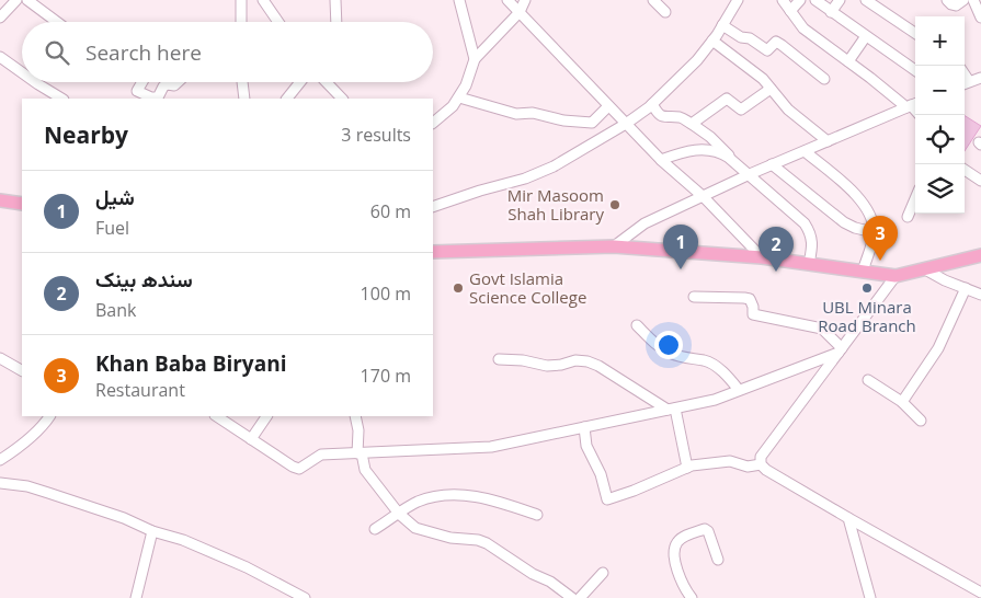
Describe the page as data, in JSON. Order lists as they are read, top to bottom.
{
  "places": ["Mir Masoom Shah Library", "Govt Islamia Science College", "UBL Minara Road Branch"],
  "page": {
    "map_buttons": ["+", "−"],
    "search": "Search here",
    "heading": ["Nearby", "3 results"],
    "list": [
      {
        "mark": "1",
        "name": "شیل",
        "note": "Fuel",
        "value": "60 m"
      },
      {
        "mark": "2",
        "name": "سندھ بینک",
        "note": "Bank",
        "value": "100 m"
      },
      {
        "mark": "3",
        "name": "Khan Baba Biryani",
        "note": "Restaurant",
        "value": "170 m"
      }
    ],
    "pins": ["3", "1", "2"]
  }
}
